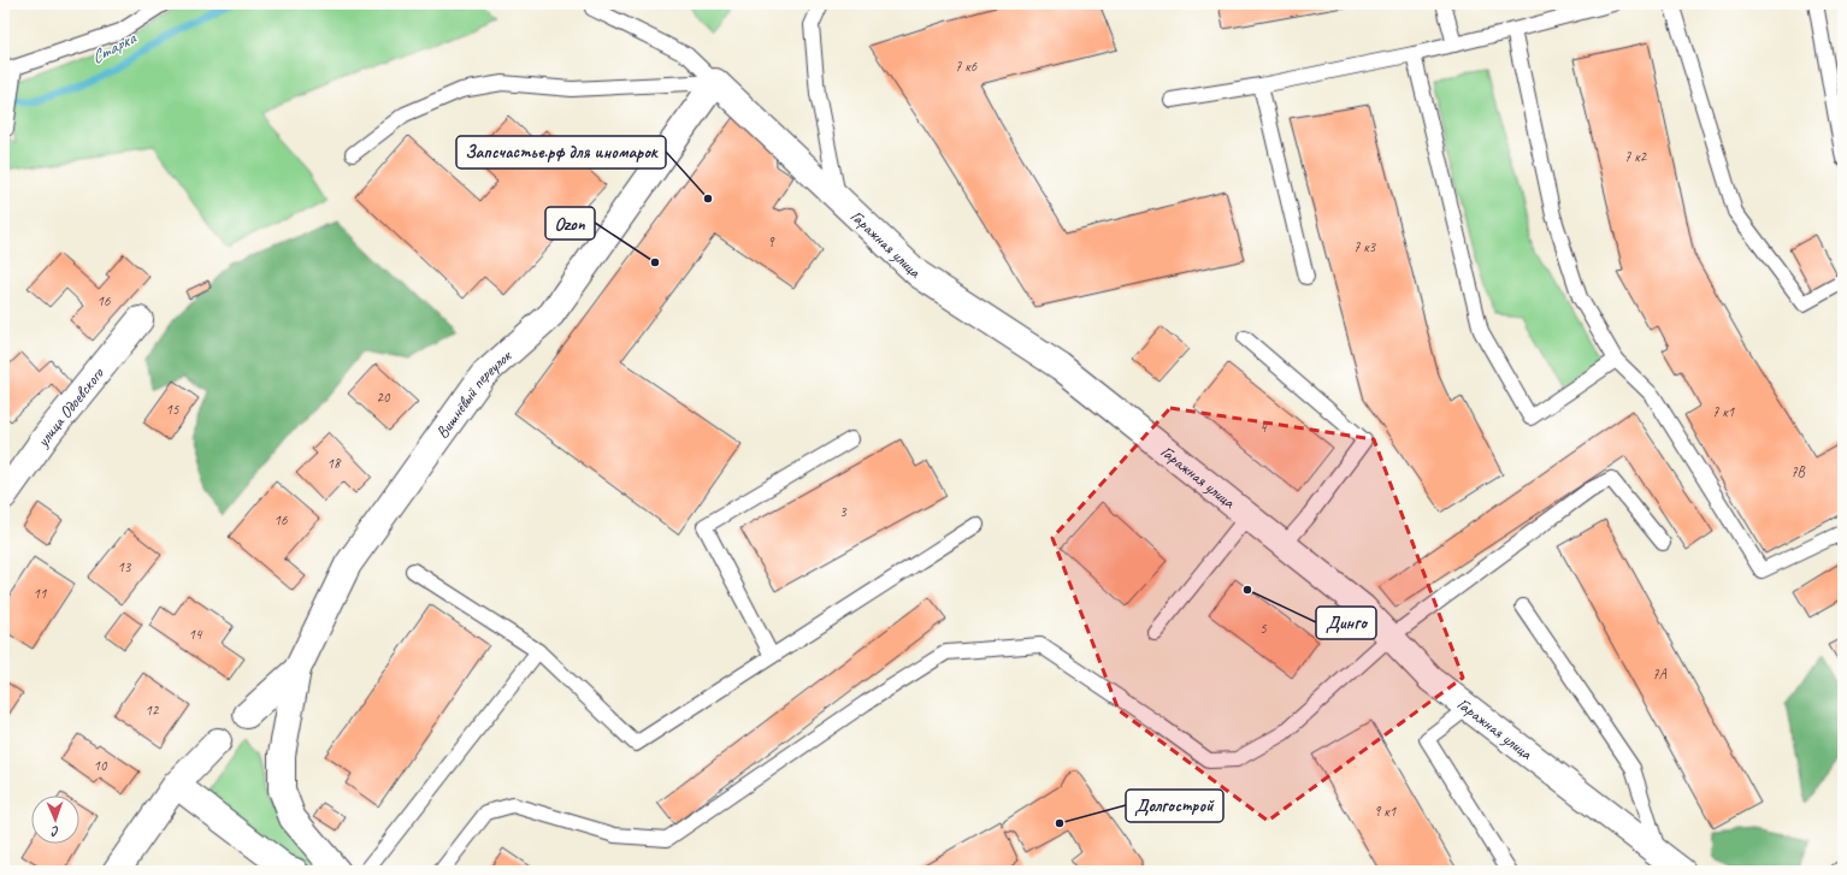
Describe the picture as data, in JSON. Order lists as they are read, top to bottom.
{
  "streets": {
    "street": ["Гаражная улица", "Вишнёвый переулок", "улица Одоевского"]
  },
  "crossings": [
    ["Гаражная улица", "Вишнёвый переулок"]
  ],
  "water": ["Старка"],
  "places": [
    "Запсчастье.рф для иномарок",
    "Ozon",
    "Динго",
    "Долгострой"
  ],
  "house_numbers": [
    "7 к6",
    "7 к2",
    "9",
    "7 к3",
    "16",
    "20",
    "15",
    "7 к1",
    "4",
    "18",
    "7В",
    "3",
    "16",
    "13",
    "11",
    "5",
    "14",
    "7А",
    "12",
    "10",
    "9 к1"
  ],
  "north": "bottom"
}
